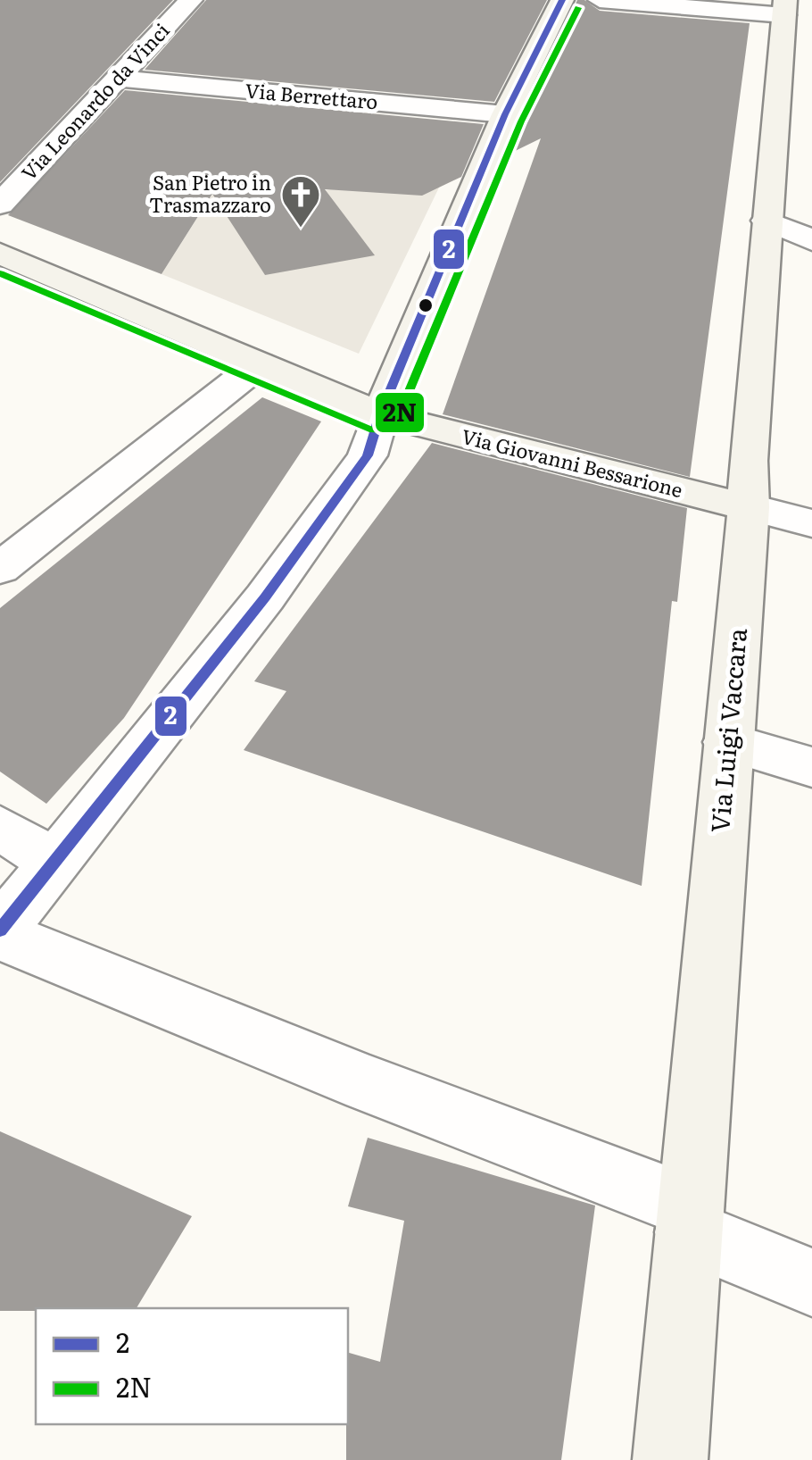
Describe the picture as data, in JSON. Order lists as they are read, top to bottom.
{
  "streets": {
    "main road": ["Via Giovanni Bessarione", "Via Luigi Vaccara"],
    "street": ["Via Berrettaro", "Via Leonardo da Vinci"]
  },
  "crossings": [
    ["Via Berrettaro", "Via Leonardo da Vinci"],
    ["Via Giovanni Bessarione", "Via Luigi Vaccara"]
  ],
  "places": {
    "church": ["San Pietro in Trasmazzaro"]
  },
  "lines": ["transit line 2", "transit line 2N"],
  "legend": ["2", "2N"]
}
